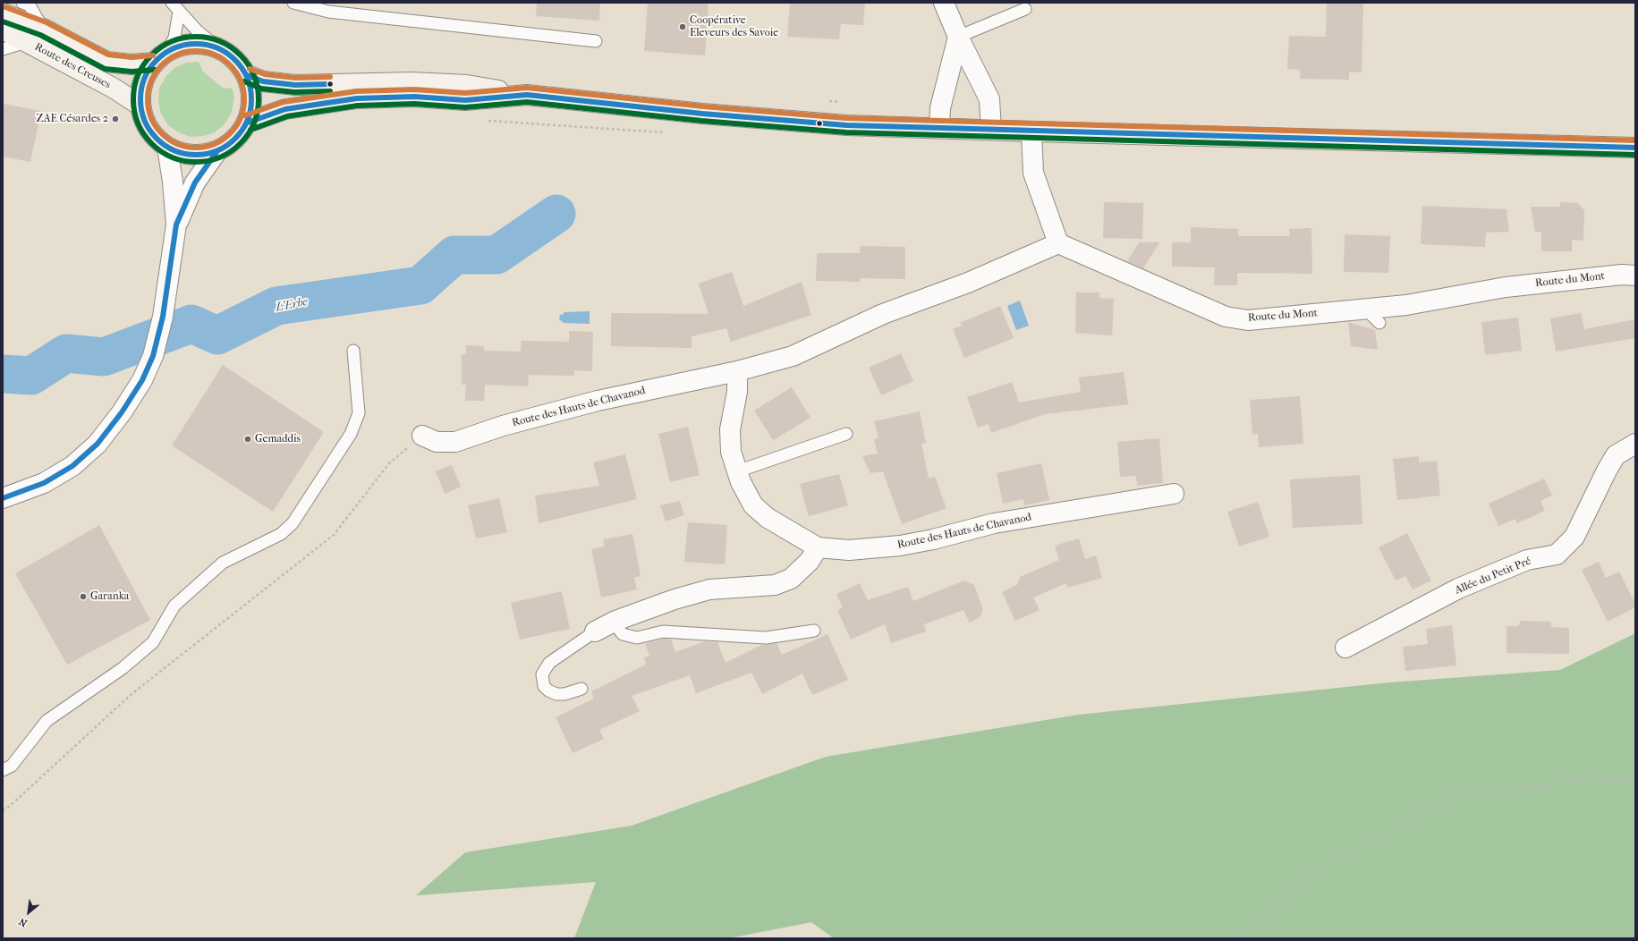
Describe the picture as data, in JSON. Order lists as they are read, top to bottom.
{
  "streets": {
    "main road": ["Route des Creuses"],
    "street": ["Route du Mont", "Route des Hauts de Chavanod", "Allée du Petit Pré"]
  },
  "crossings": [
    ["Route du Mont", "Route des Hauts de Chavanod"]
  ],
  "water": ["L'Erbe"],
  "places": [
    "Coopérative Eleveurs des Savoie",
    "ZAE Césardes 2",
    "Gemaddis",
    "Garanka"
  ],
  "north": "bottom left"
}
